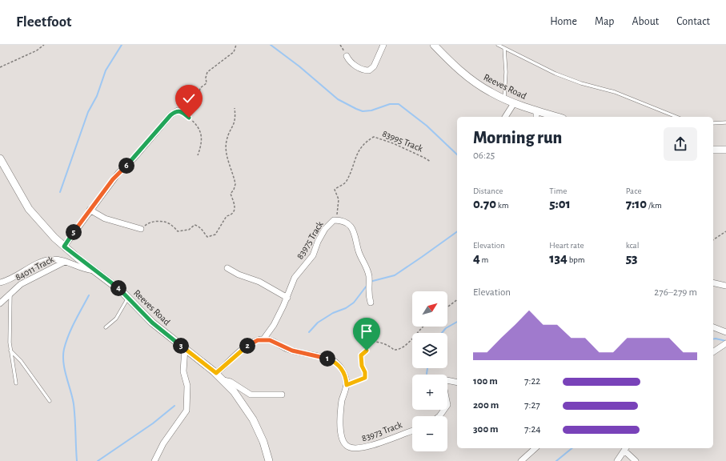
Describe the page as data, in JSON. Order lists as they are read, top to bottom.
{
  "streets": {
    "street": [
      "Reeves Road",
      "83975 Track",
      "84011 Track",
      "83973 Track"
    ],
    "path": ["83995 Track"]
  },
  "crossings": [
    ["83995 Track", "83975 Track"]
  ],
  "north": "top right",
  "page": {
    "header": "Fleetfoot",
    "nav": [
      "Home",
      "Map",
      "About",
      "Contact"
    ],
    "heading": ["Morning run", "06:25"],
    "pins": [
      "6",
      "5",
      "4",
      "2",
      "3",
      "1"
    ],
    "stats": [
      ["Distance", "0.70 km"],
      ["Time", "5:01"],
      ["Pace", "7:10 /km"],
      ["Elevation", "4 m"],
      ["Heart rate", "134 bpm"],
      ["kcal", "53"]
    ],
    "chart": ["Elevation", "276–279 m"],
    "map_buttons": ["+", "−"],
    "list": [
      {
        "name": "100 m",
        "note": "7:22"
      },
      {
        "name": "200 m",
        "note": "7:27"
      },
      {
        "name": "300 m",
        "note": "7:24"
      }
    ]
  }
}
